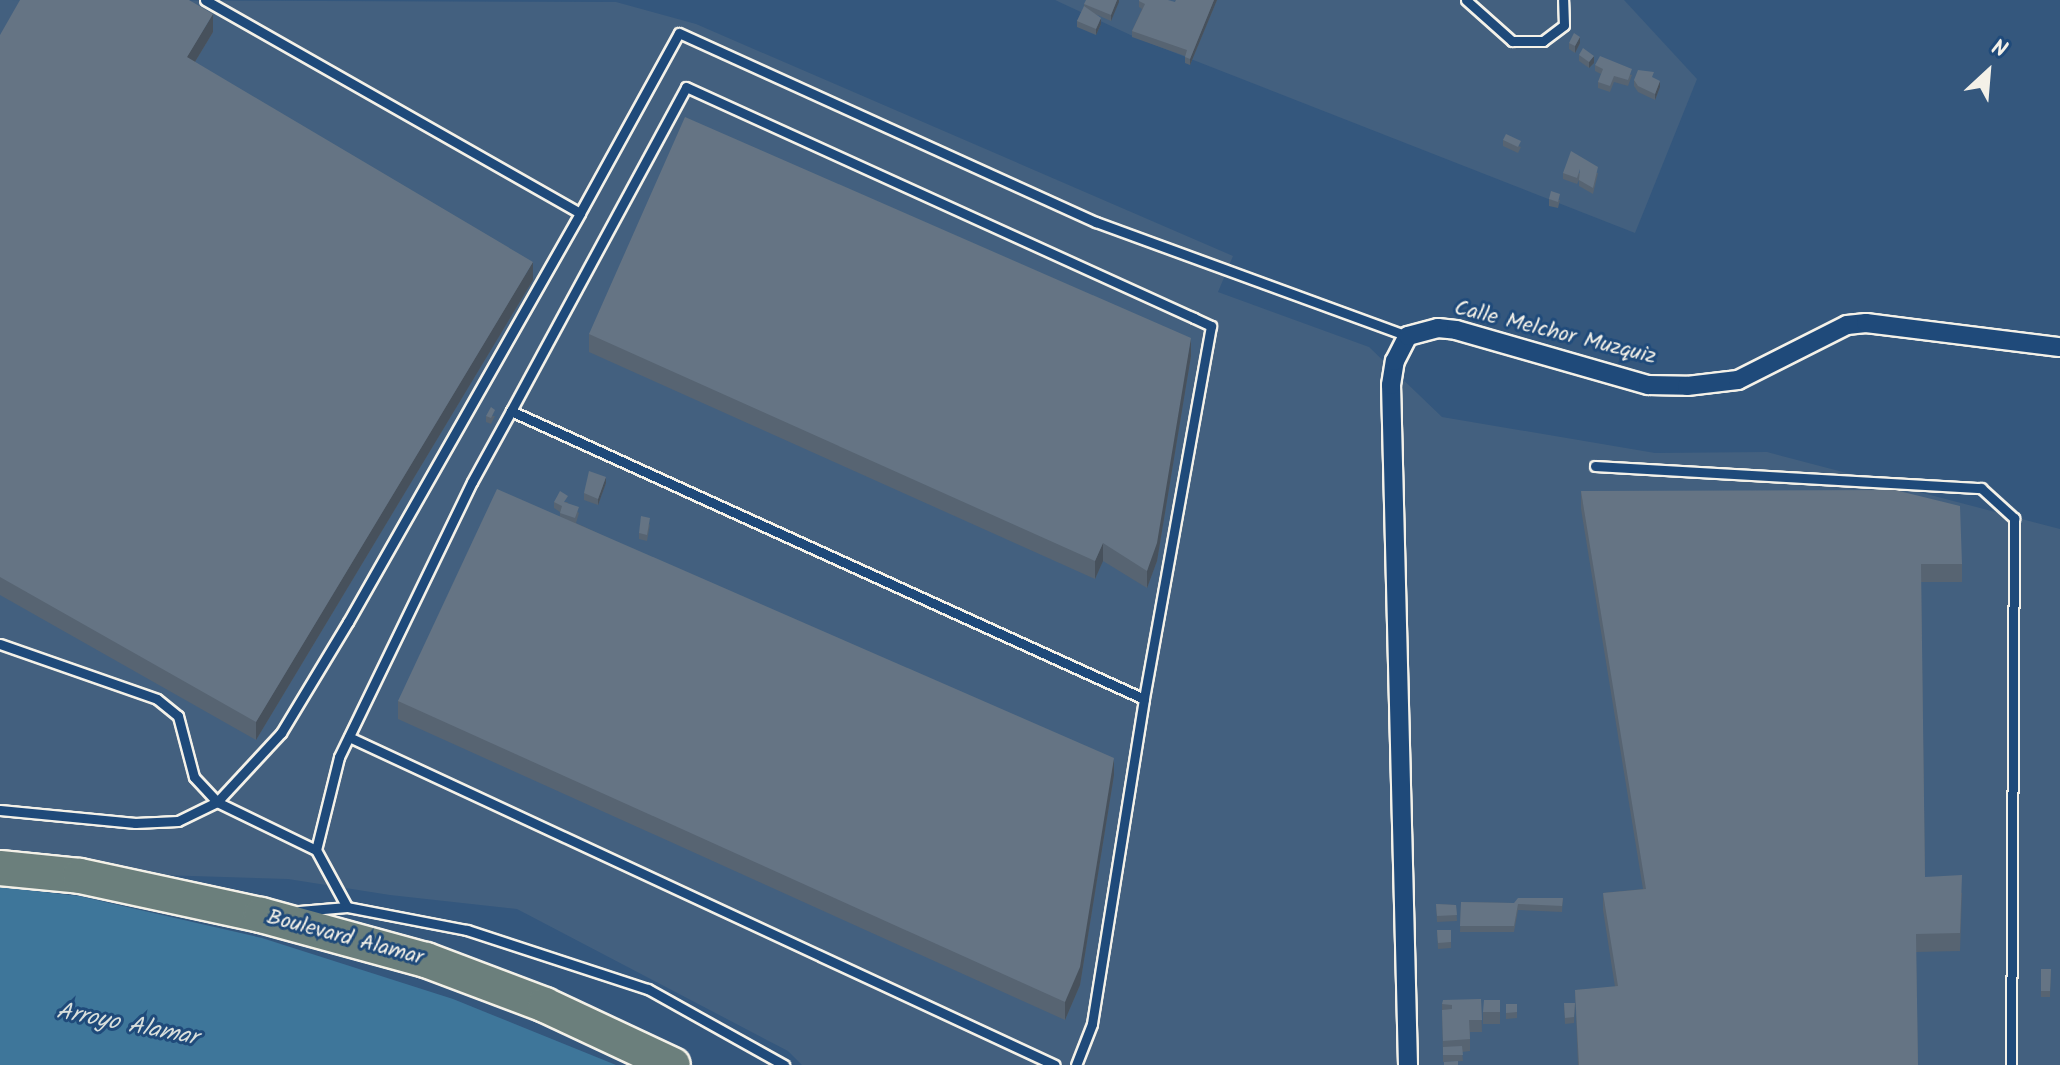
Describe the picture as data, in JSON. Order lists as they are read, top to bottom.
{
  "streets": {
    "highway": ["Boulevard Alamar"],
    "street": ["Calle Melchor Muzquiz"]
  },
  "water": ["Arroyo Alamar"],
  "north": "top right"
}
